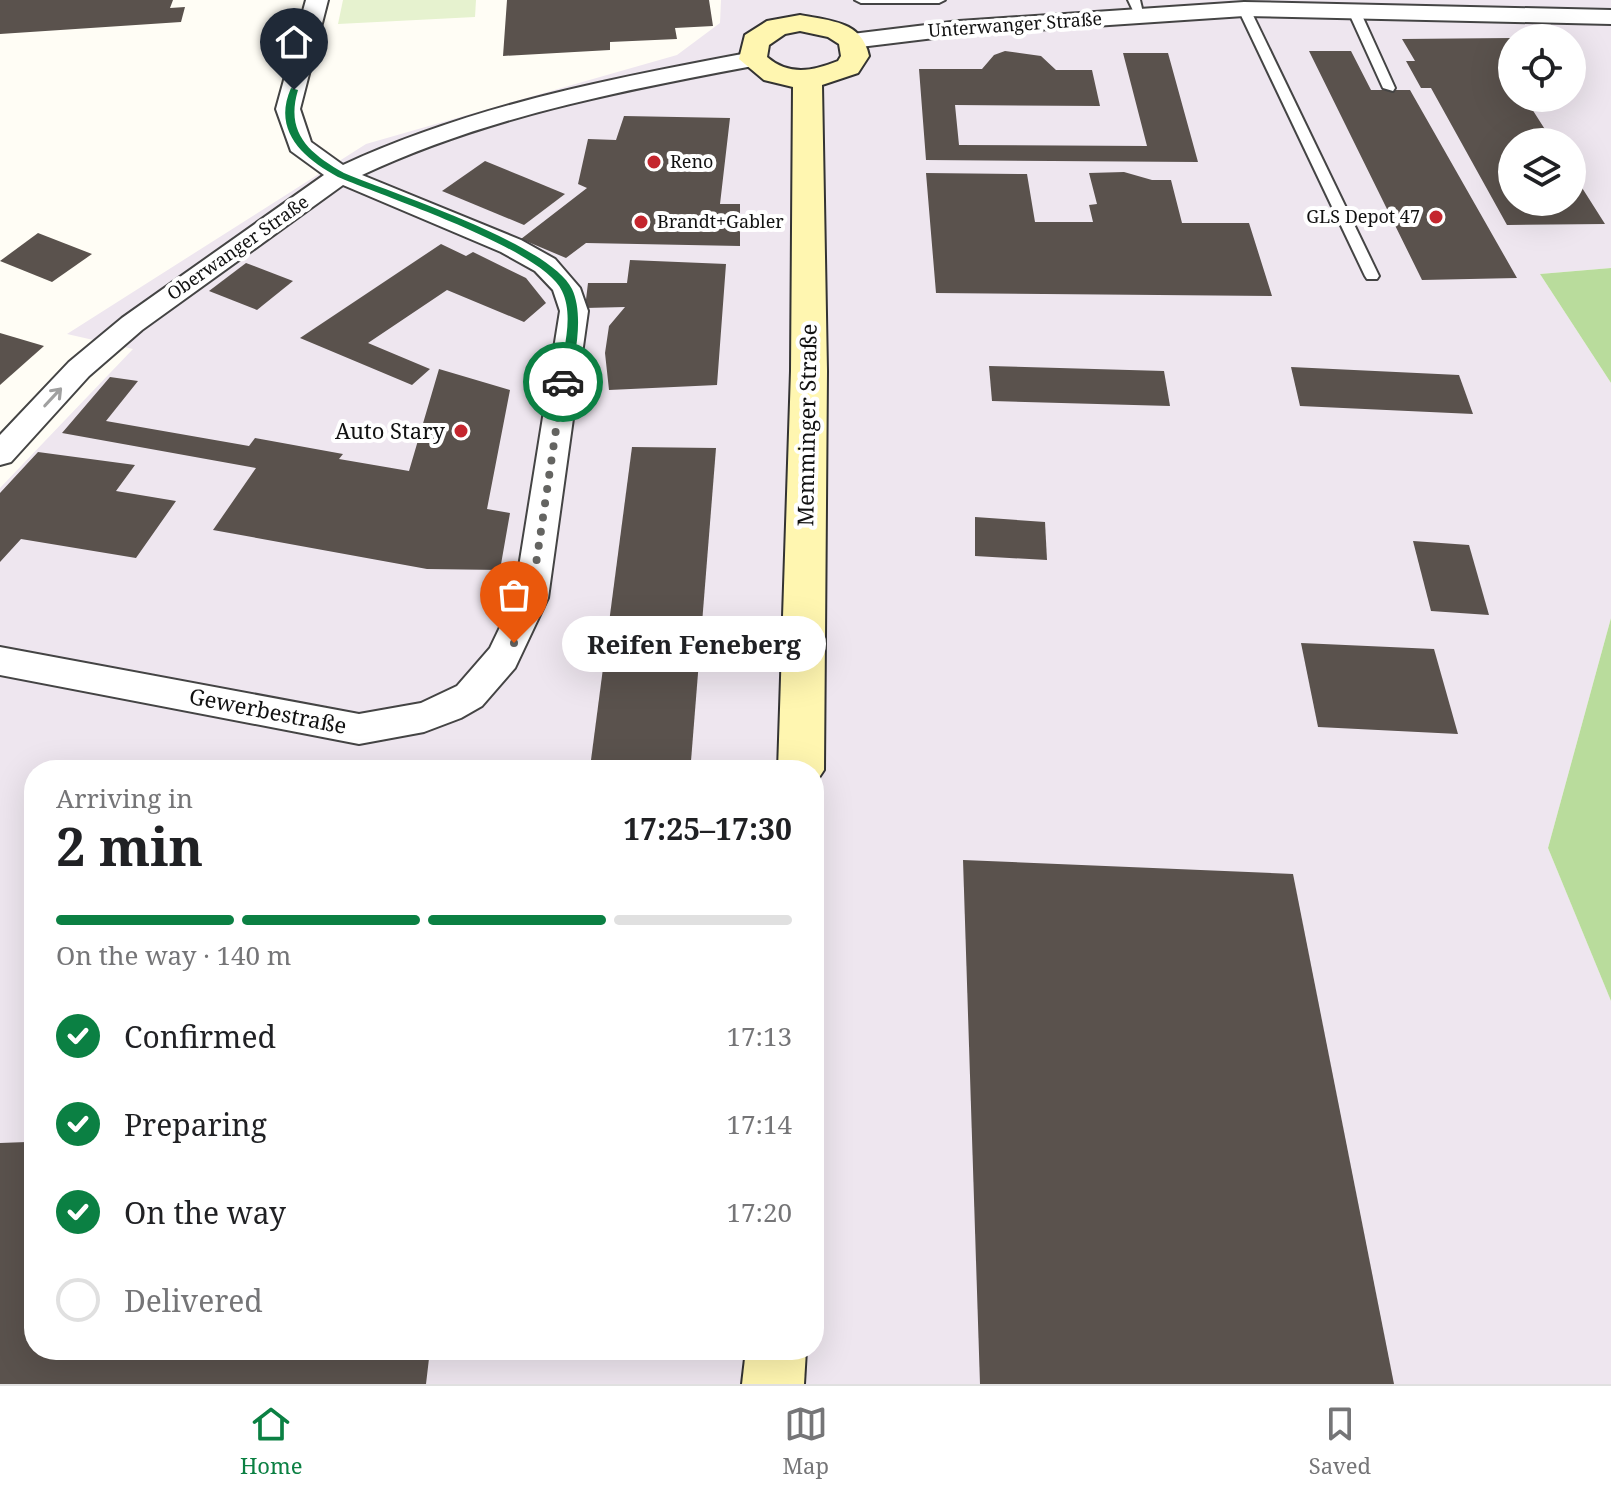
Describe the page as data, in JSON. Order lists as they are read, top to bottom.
{
  "streets": {
    "main road": ["Memminger Straße"],
    "street": ["Unterwanger Straße", "Oberwanger Straße", "Gewerbestraße"]
  },
  "crossings": [
    ["Oberwanger Straße", "Gewerbestraße"]
  ],
  "one_way": ["Oberwanger Straße"],
  "places": [
    "Reno",
    "GLS Depot 47",
    "Brandt+Gabler",
    "Auto Stary",
    "Reifen Feneberg"
  ],
  "page": {
    "bubble": "Reifen Feneberg",
    "heading": ["2 min", "Arriving in", "17:25–17:30"],
    "bar": "On the way · 140 m",
    "list": [
      ["Confirmed", "17:13"],
      ["Preparing", "17:14"],
      ["On the way", "17:20"],
      "Delivered"
    ],
    "tabs": ["Home", "Map", "Saved"]
  }
}
